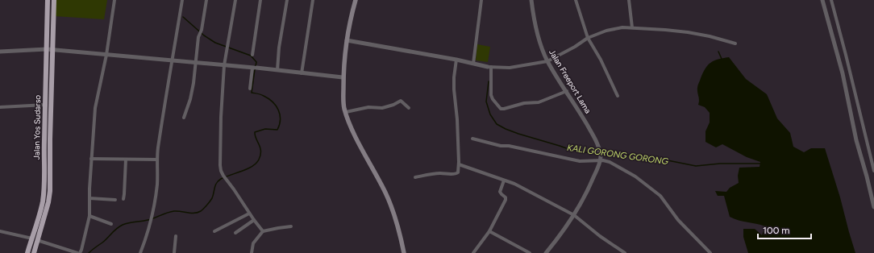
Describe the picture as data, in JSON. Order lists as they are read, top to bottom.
{
  "streets": {
    "highway": ["Jalan Yos Sudarso"],
    "street": ["Jalan Freeport Lama"]
  },
  "water": ["KALI GORONG GORONG"],
  "scale_bar": "100 m"
}
